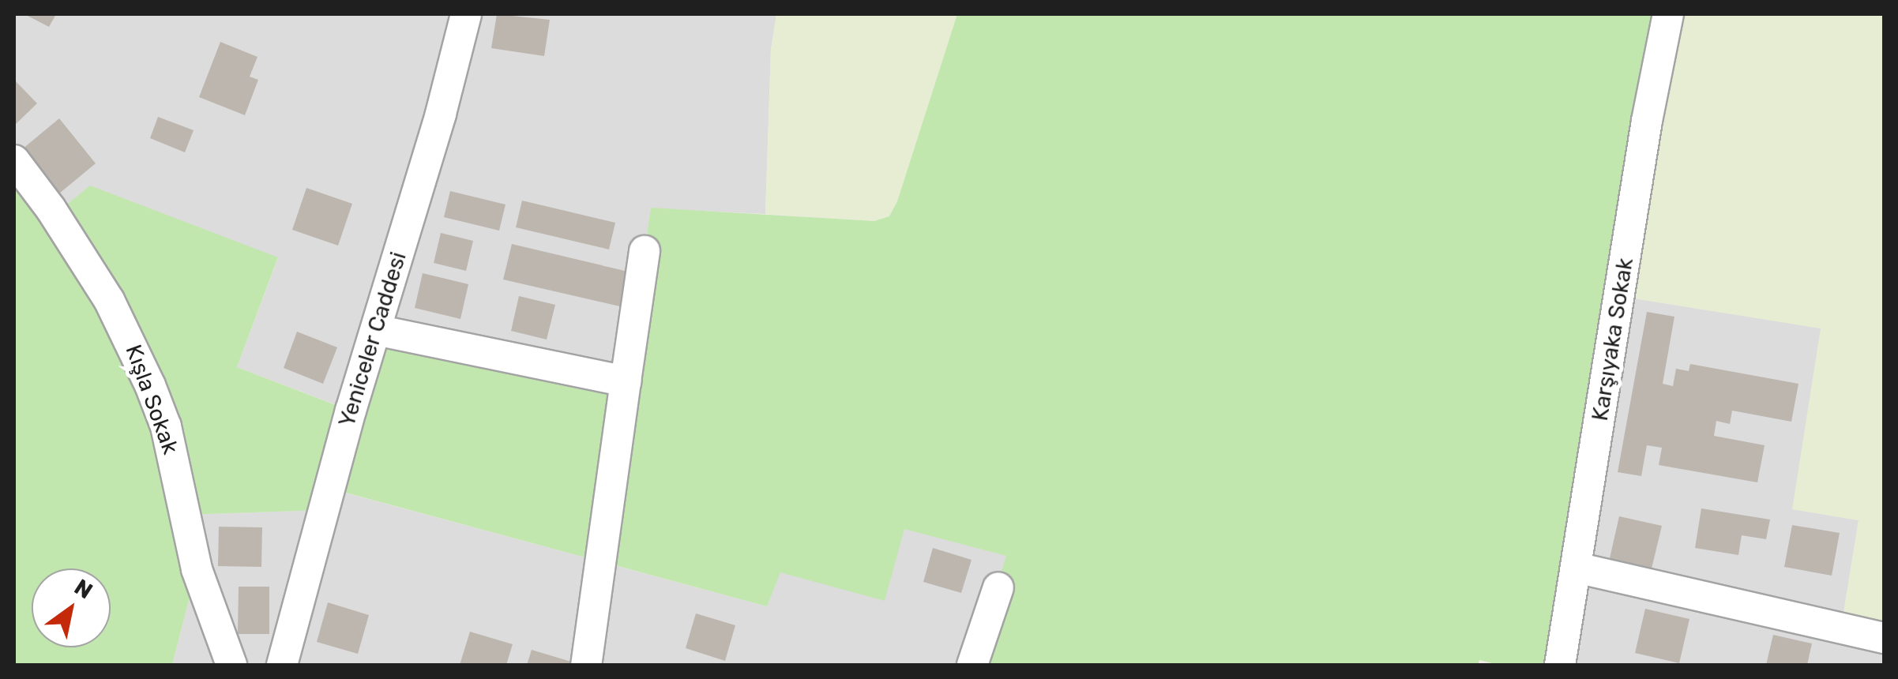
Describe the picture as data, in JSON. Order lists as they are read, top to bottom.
{
  "streets": {
    "street": ["Yeniceler Caddesi", "Karşıyaka Sokak", "Kışla Sokak"]
  },
  "north": "top right"
}
